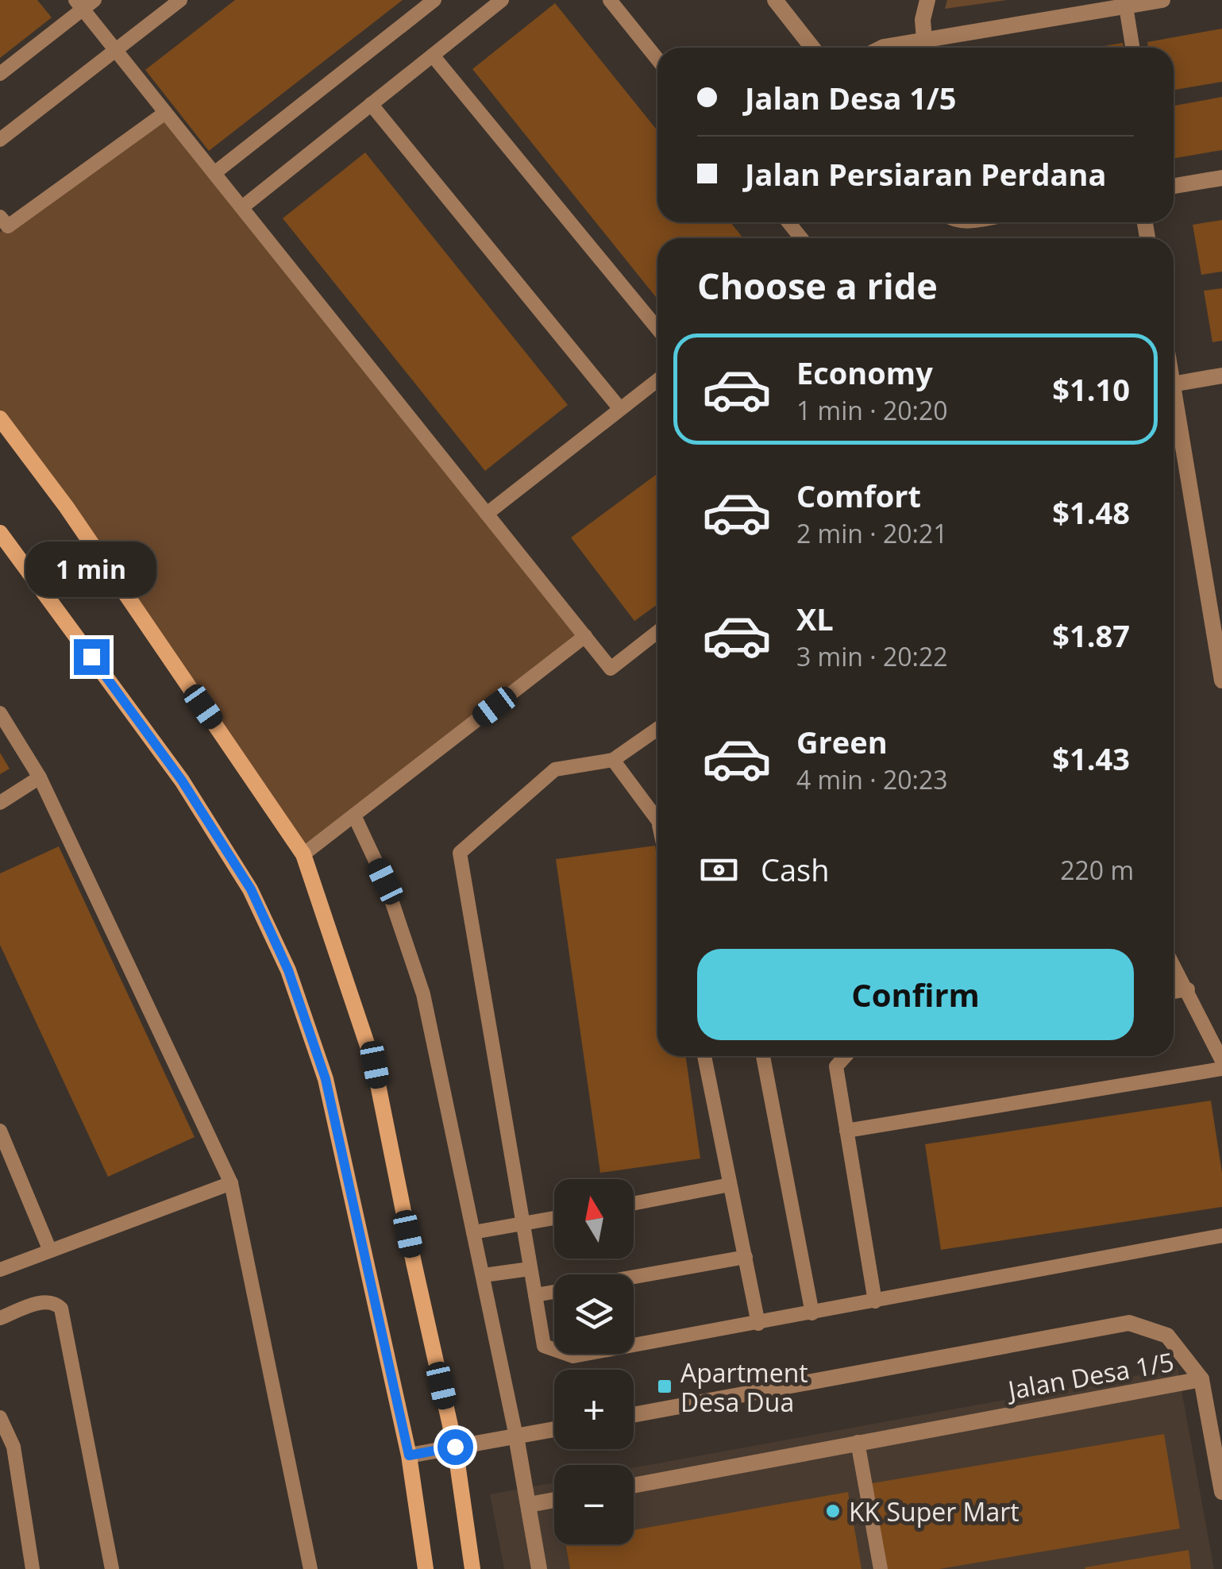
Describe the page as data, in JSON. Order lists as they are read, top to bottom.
{
  "streets": {
    "street": ["Jalan Desa 1/5"]
  },
  "places": {
    "transit": ["Apartment Desa Dua"],
    "other": ["KK Super Mart"]
  },
  "north": "top",
  "page": {
    "banner": ["Jalan Desa 1/5", "Jalan Persiaran Perdana"],
    "heading": "Choose a ride",
    "list": [
      {
        "name": "Economy",
        "note": "1 min · 20:20",
        "value": "$1.10"
      },
      {
        "name": "Comfort",
        "note": "2 min · 20:21",
        "value": "$1.48"
      },
      {
        "name": "XL",
        "note": "3 min · 20:22",
        "value": "$1.87"
      },
      {
        "name": "Green",
        "note": "4 min · 20:23",
        "value": "$1.43"
      }
    ],
    "bubble": "1 min",
    "pay": ["Cash", "220 m"],
    "buttons": "Confirm",
    "map_buttons": ["+", "−"]
  }
}
